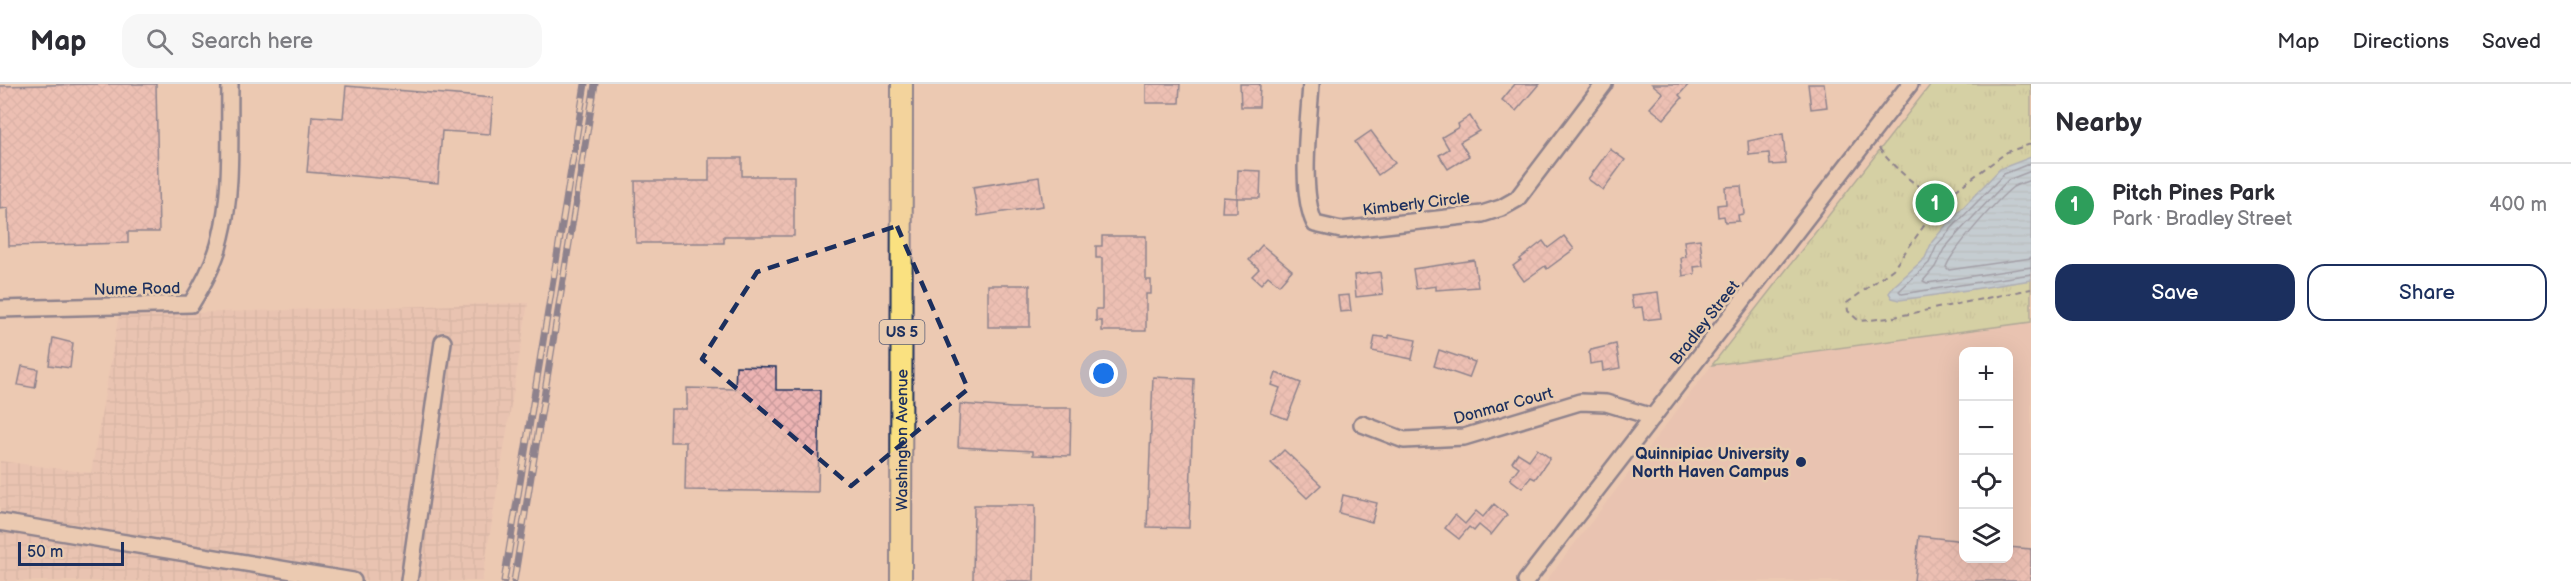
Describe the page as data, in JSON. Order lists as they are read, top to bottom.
{
  "streets": {
    "main road": ["US 5", "Washington Avenue"],
    "street": [
      "Kimberly Circle",
      "Nume Road",
      "Bradley Street",
      "Donmar Court"
    ]
  },
  "crossings": [
    ["Bradley Street", "Donmar Court"]
  ],
  "places": ["Quinnipiac University North Haven Campus"],
  "scale_bar": "50 m",
  "page": {
    "header": "Map",
    "search": "Search here",
    "nav": ["Map", "Directions", "Saved"],
    "heading": "Nearby",
    "list": [
      {
        "mark": "1",
        "name": "Pitch Pines Park",
        "note": "Park · Bradley Street",
        "value": "400 m"
      }
    ],
    "pins": "1",
    "buttons": ["Save", "Share"],
    "map_buttons": ["+", "−"],
    "scale": "50 m"
  }
}
